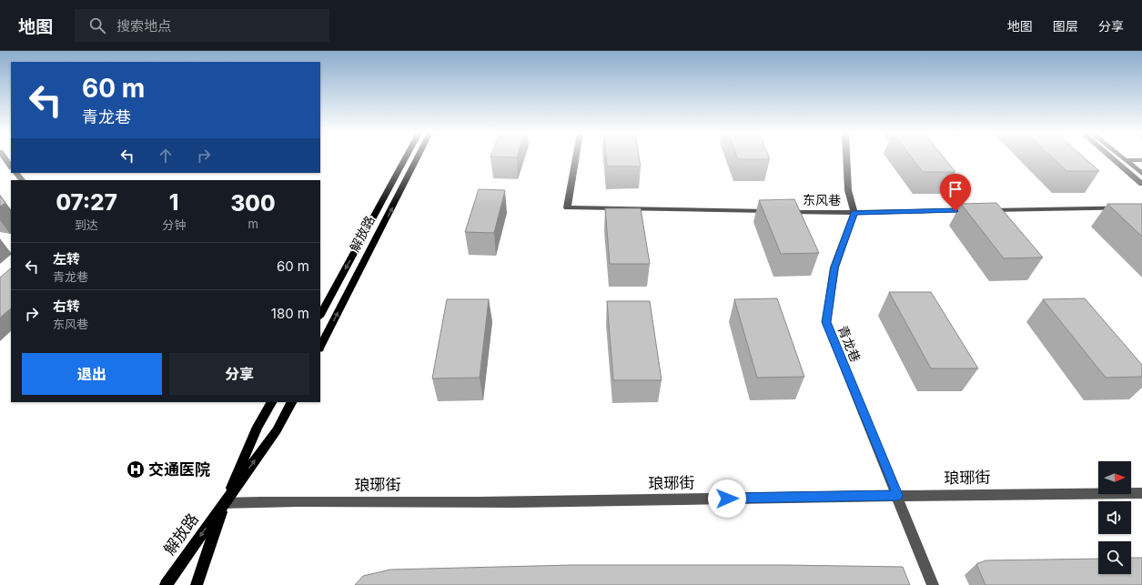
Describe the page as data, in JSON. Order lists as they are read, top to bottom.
{
  "streets": {
    "main road": ["解放路"],
    "street": ["东风巷", "青龙巷", "琅琊街"]
  },
  "crossings": [
    ["东风巷", "青龙巷"],
    ["解放路", "琅琊街"],
    ["青龙巷", "琅琊街"]
  ],
  "places": {
    "hospital": ["交通医院"]
  },
  "north": "right",
  "page": {
    "header": "地图",
    "search": "搜索地点",
    "nav": ["地图", "图层", "分享"],
    "turn": ["60 m", "青龙巷"],
    "eta": [
      "07:27",
      "到达",
      "1",
      "分钟",
      "300",
      "m"
    ],
    "list": [
      {
        "name": "左转",
        "note": "青龙巷",
        "value": "60 m"
      },
      {
        "name": "右转",
        "note": "东风巷",
        "value": "180 m"
      }
    ],
    "buttons": ["退出", "分享"]
  }
}
